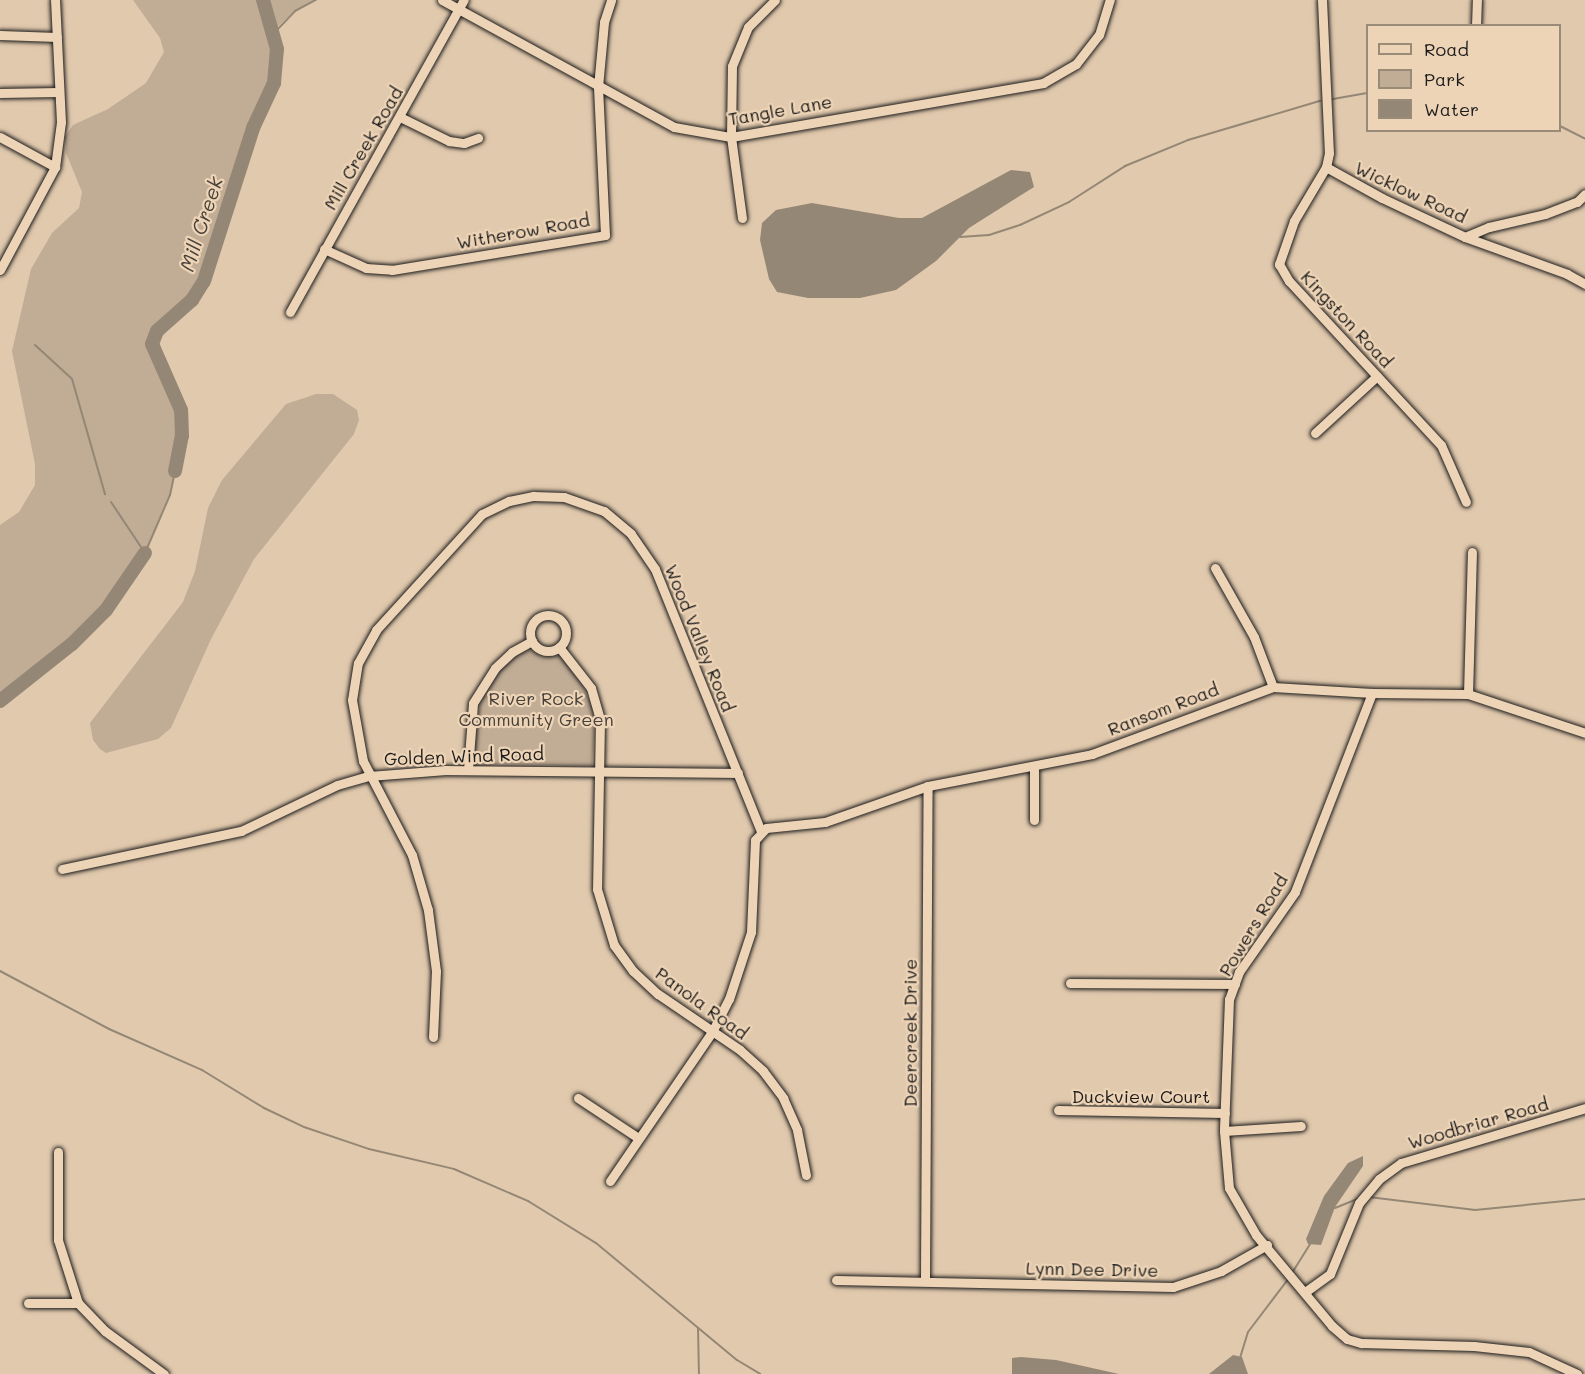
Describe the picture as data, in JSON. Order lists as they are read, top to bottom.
{
  "streets": {
    "street": [
      "Tangle Lane",
      "Mill Creek Road",
      "Wicklow Road",
      "Witherow Road",
      "Kingston Road",
      "Wood Valley Road",
      "Ransom Road",
      "Golden Wind Road",
      "Powers Road",
      "Panola Road",
      "Deercreek Drive",
      "Duckview Court",
      "Woodbriar Road",
      "Lynn Dee Drive"
    ]
  },
  "crossings": [
    ["Tangle Lane", "Mill Creek Road"],
    ["Tangle Lane", "Witherow Road"],
    ["Mill Creek Road", "Witherow Road"],
    ["Wicklow Road", "Kingston Road"],
    ["Wood Valley Road", "Ransom Road"],
    ["Wood Valley Road", "Golden Wind Road"],
    ["Wood Valley Road", "Panola Road"],
    ["Ransom Road", "Powers Road"],
    ["Ransom Road", "Deercreek Drive"],
    ["Golden Wind Road", "Panola Road"],
    ["Powers Road", "Duckview Court"],
    ["Powers Road", "Lynn Dee Drive"],
    ["Deercreek Drive", "Lynn Dee Drive"]
  ],
  "water": ["Mill Creek"],
  "parks": ["River Rock Community Green"],
  "legend": ["Road", "Park", "Water"]
}
